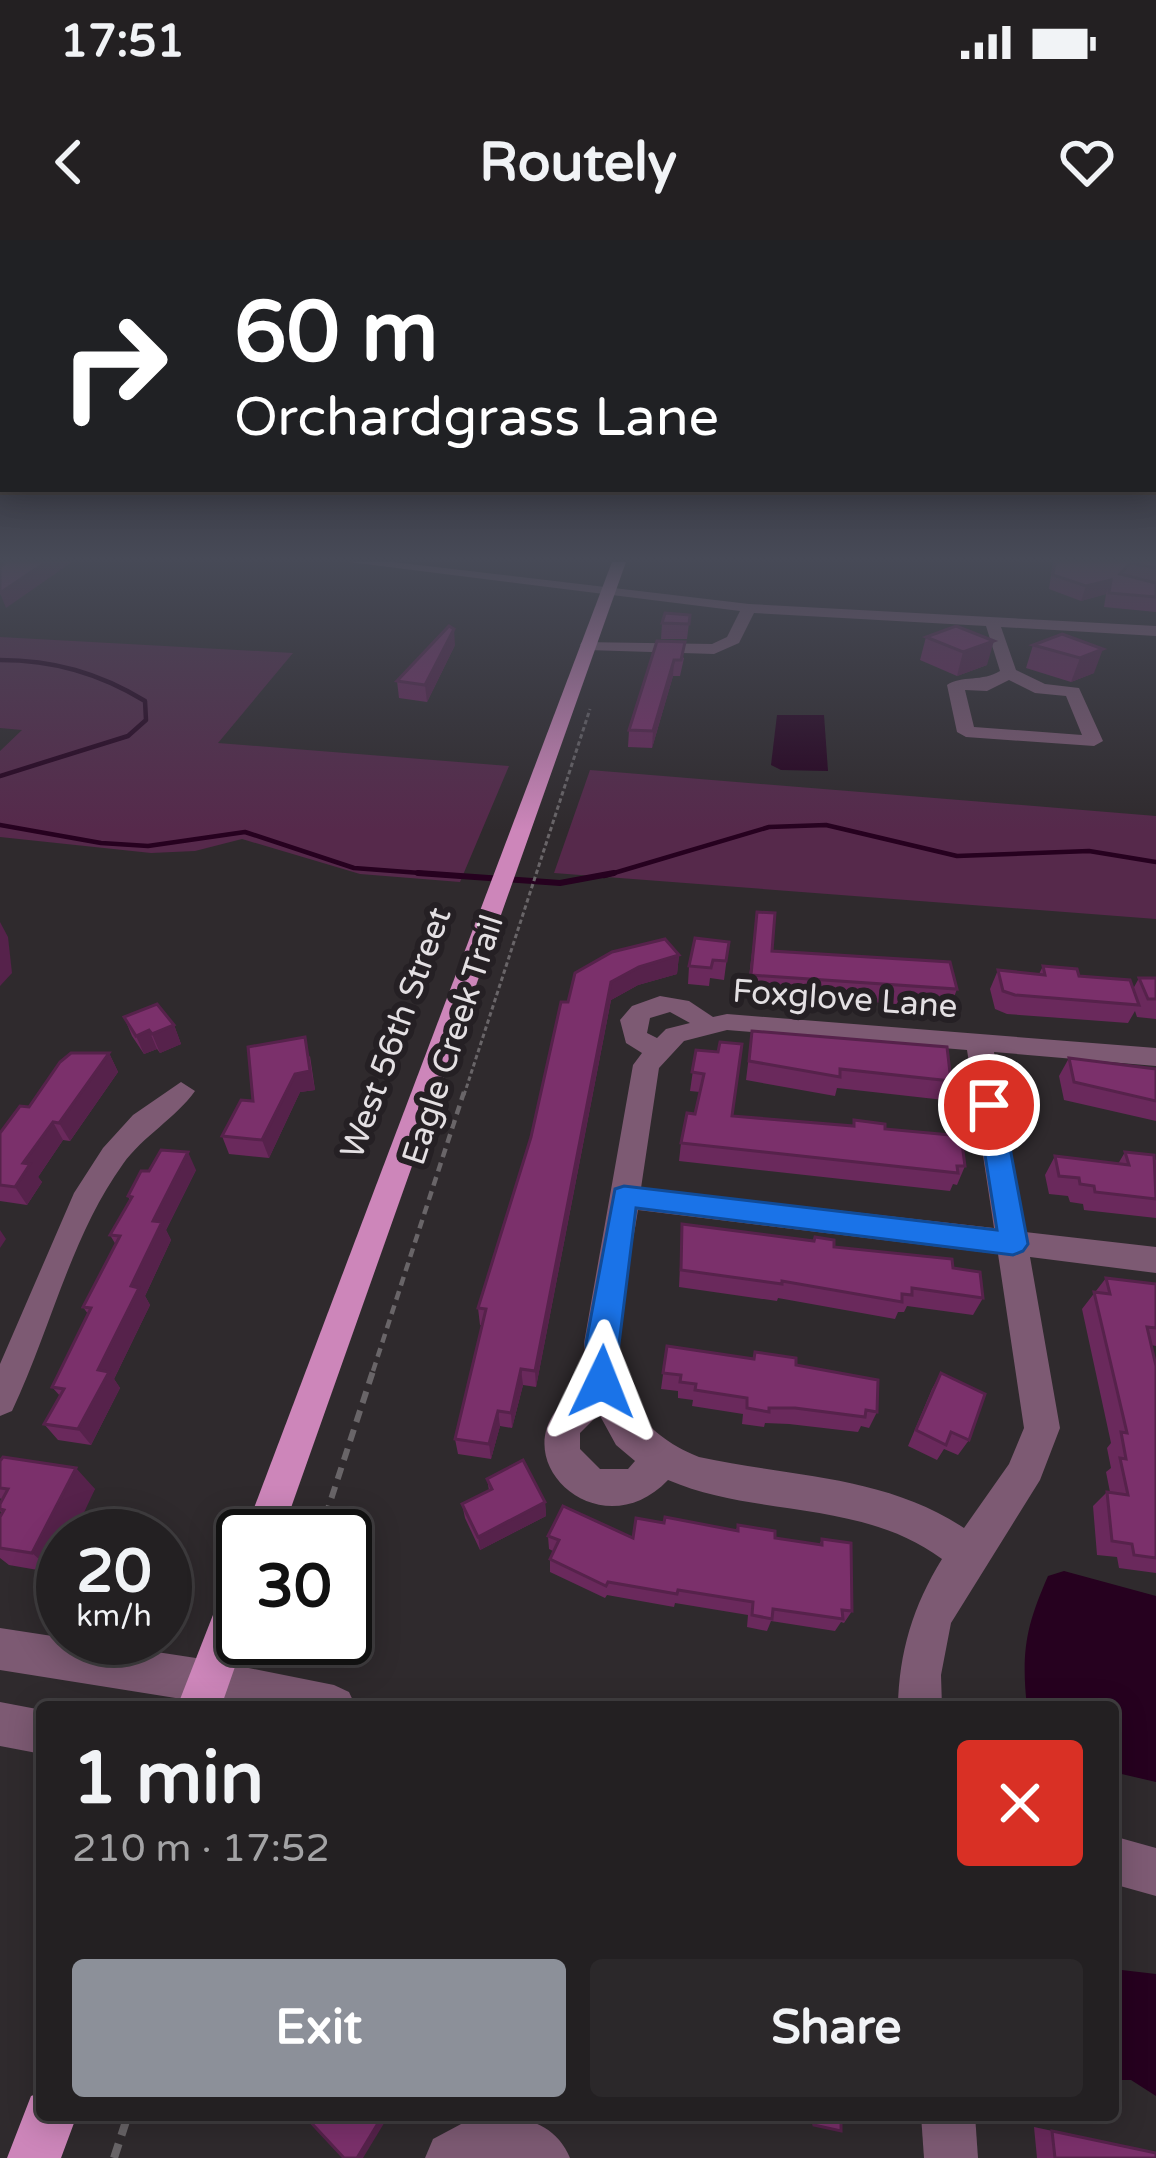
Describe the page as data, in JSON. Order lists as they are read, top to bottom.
{
  "streets": {
    "main road": ["West 56th Street"],
    "street": ["Foxglove Lane"],
    "path": ["Eagle Creek Trail"]
  },
  "crossings": [
    ["West 56th Street", "Eagle Creek Trail"]
  ],
  "page": {
    "status": "17:51",
    "header": "Routely",
    "turn": ["60 m", "Orchardgrass Lane"],
    "speed": "20 km/h",
    "limit": "30",
    "heading": ["1 min", "210 m · 17:52"],
    "buttons": ["Exit", "Share"]
  }
}
